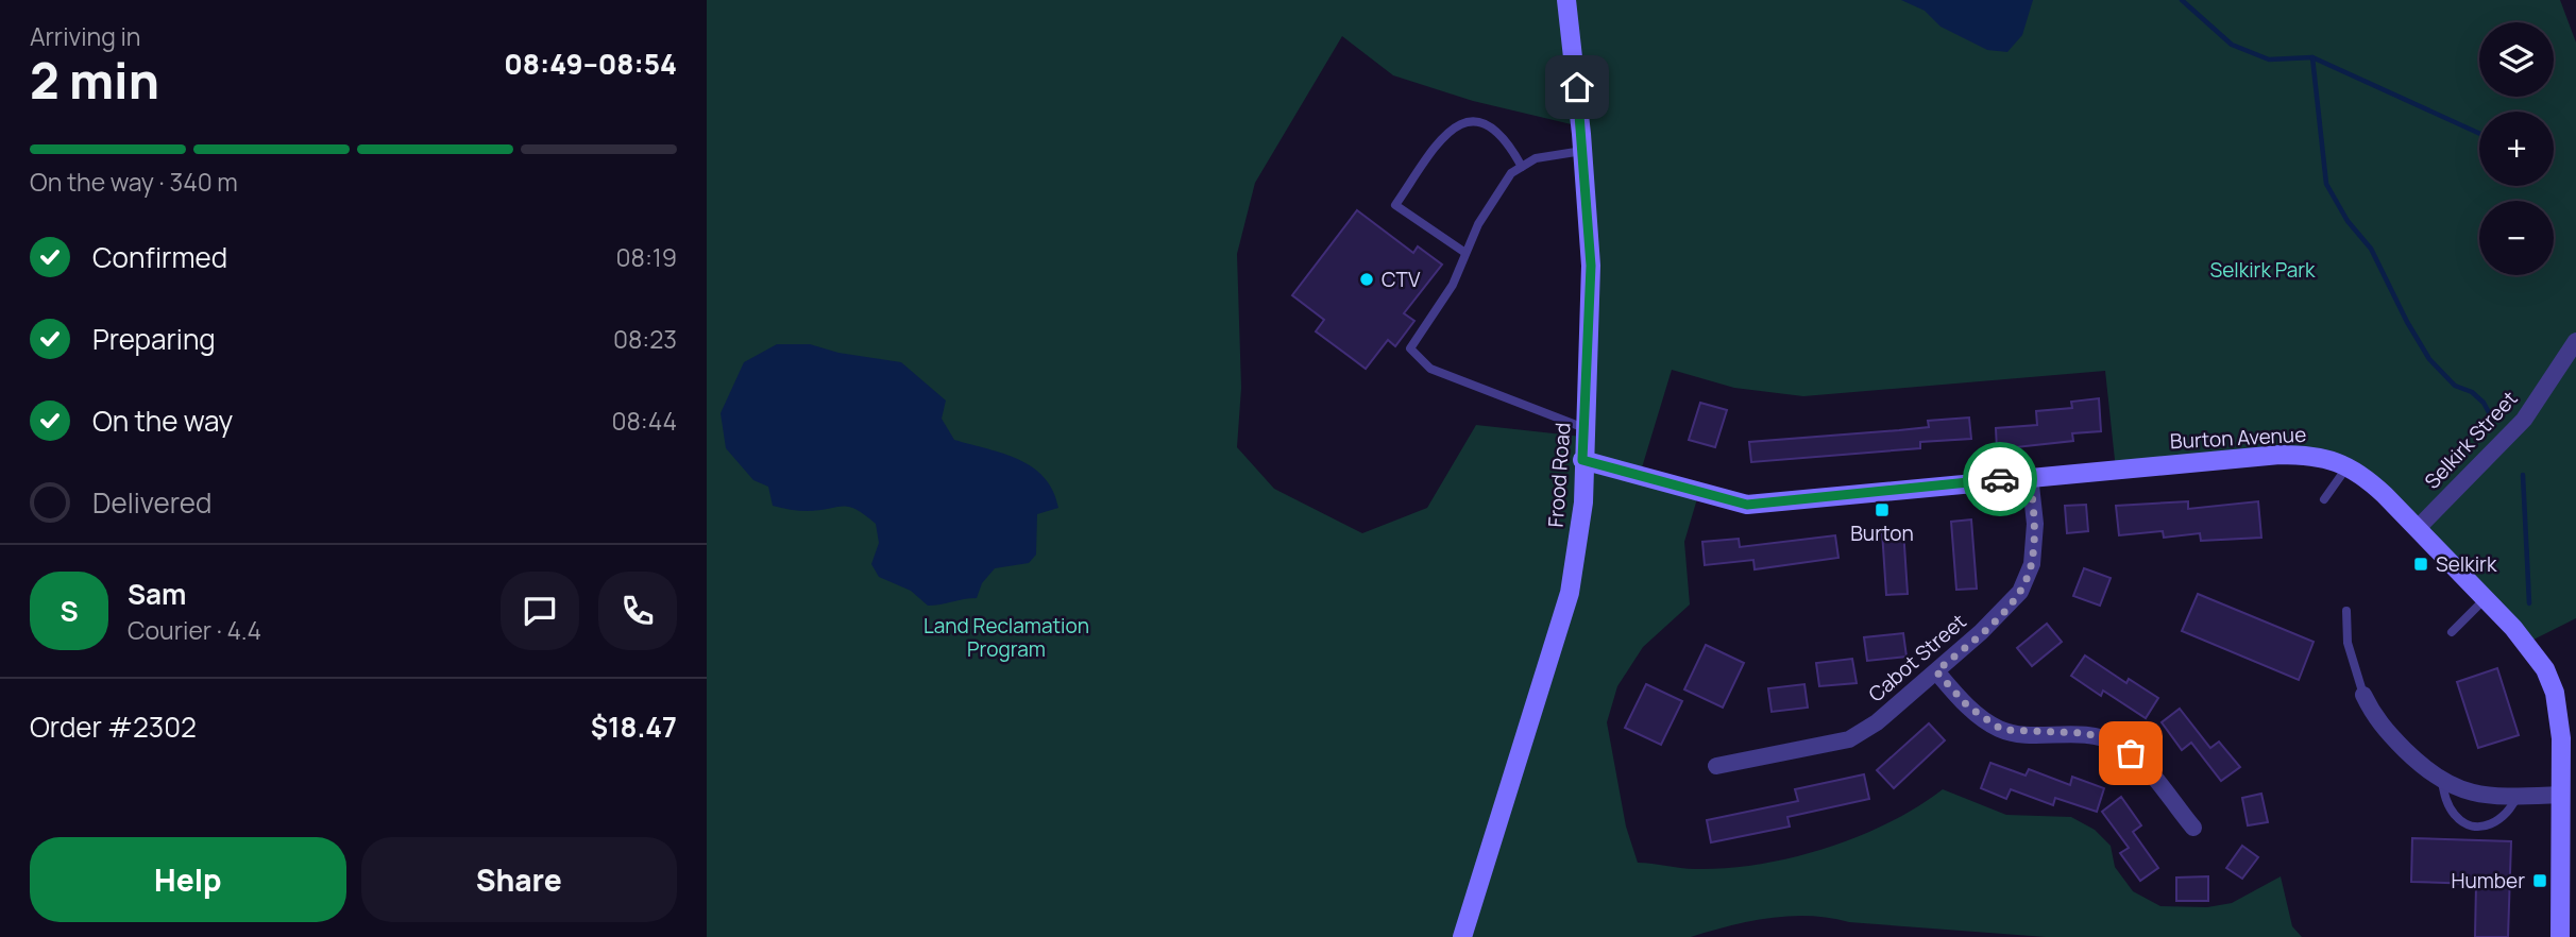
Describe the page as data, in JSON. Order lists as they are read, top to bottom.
{
  "streets": {
    "street": [
      "Burton Avenue",
      "Selkirk Street",
      "Frood Road",
      "Cabot Street"
    ]
  },
  "crossings": [
    ["Burton Avenue", "Selkirk Street"],
    ["Burton Avenue", "Frood Road"],
    ["Burton Avenue", "Cabot Street"]
  ],
  "parks": ["Selkirk Park", "Land Reclamation Program"],
  "places": {
    "other": ["CTV"],
    "transit": ["Burton", "Selkirk", "Humber"]
  },
  "page": {
    "heading": ["2 min", "Arriving in", "08:49–08:54"],
    "panel": [
      "Sam",
      "Courier · 4.4",
      "Order #2302",
      "$18.47"
    ],
    "map_buttons": ["+", "−"],
    "bar": "On the way · 340 m",
    "list": [
      ["Confirmed", "08:19"],
      ["Preparing", "08:23"],
      ["On the way", "08:44"],
      "Delivered"
    ],
    "round": "S",
    "buttons": ["Help", "Share"]
  }
}
